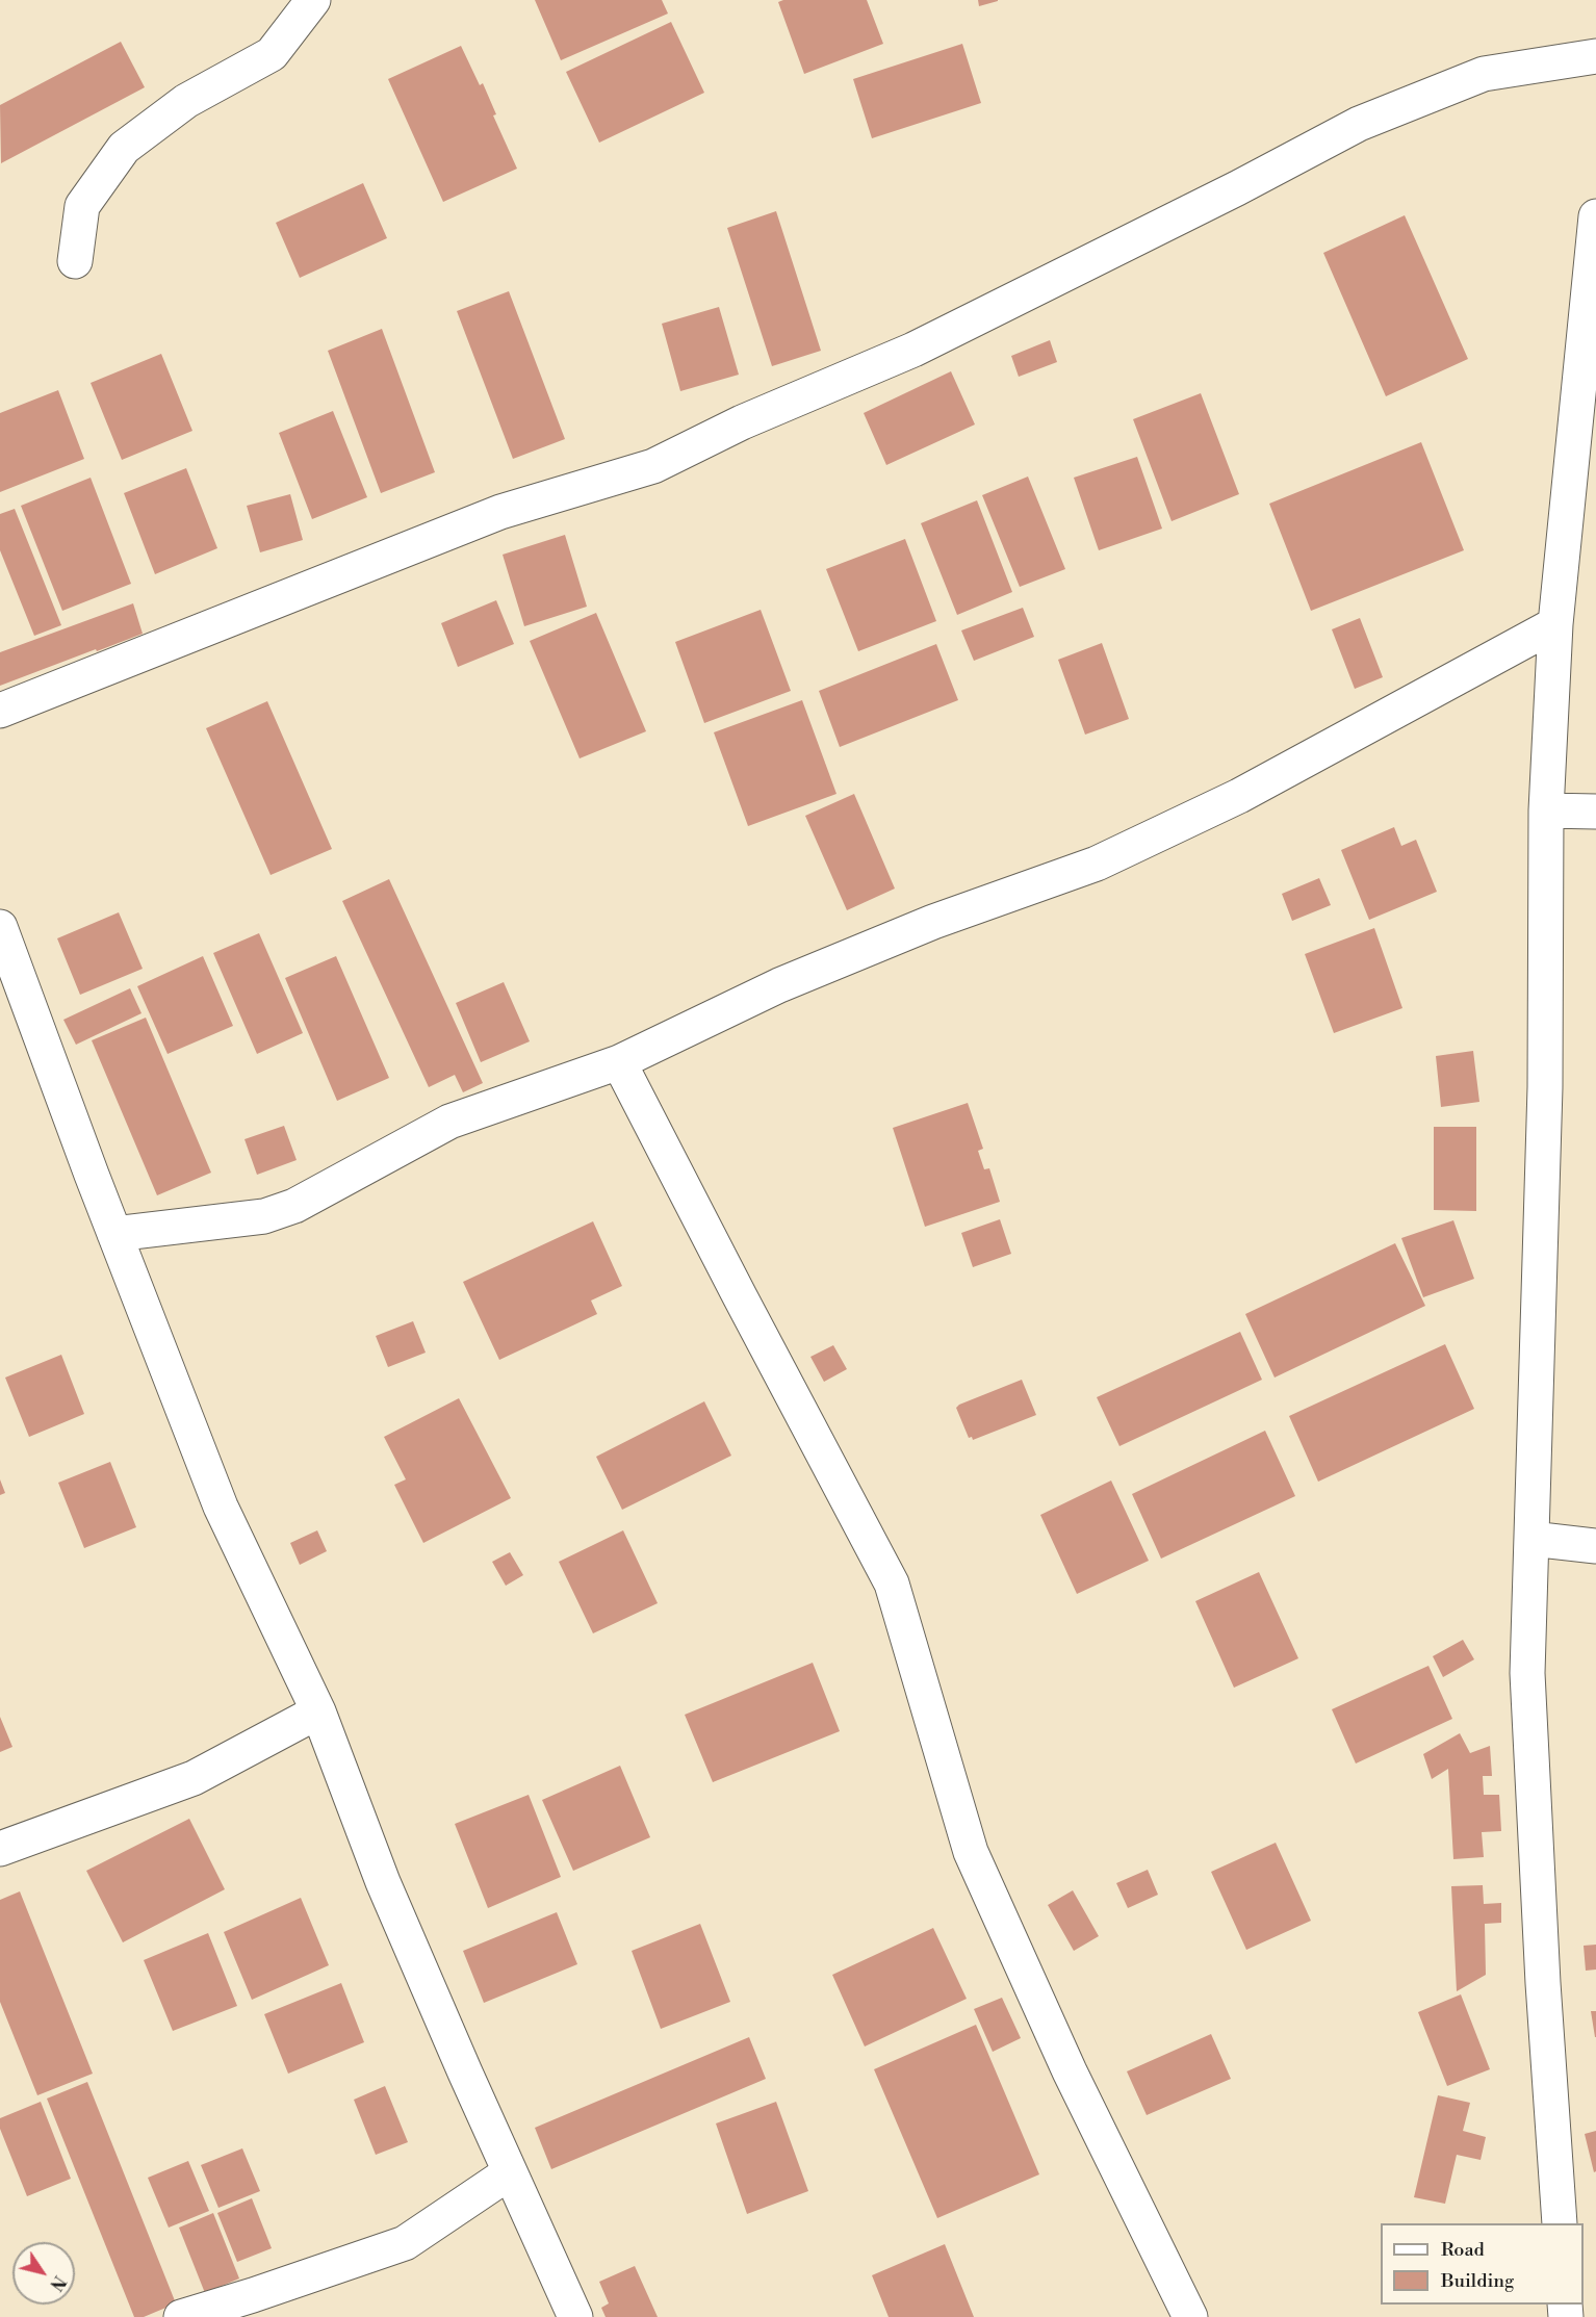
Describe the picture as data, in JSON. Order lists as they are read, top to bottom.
{
  "legend": ["Road", "Building"],
  "north": "bottom right"
}
